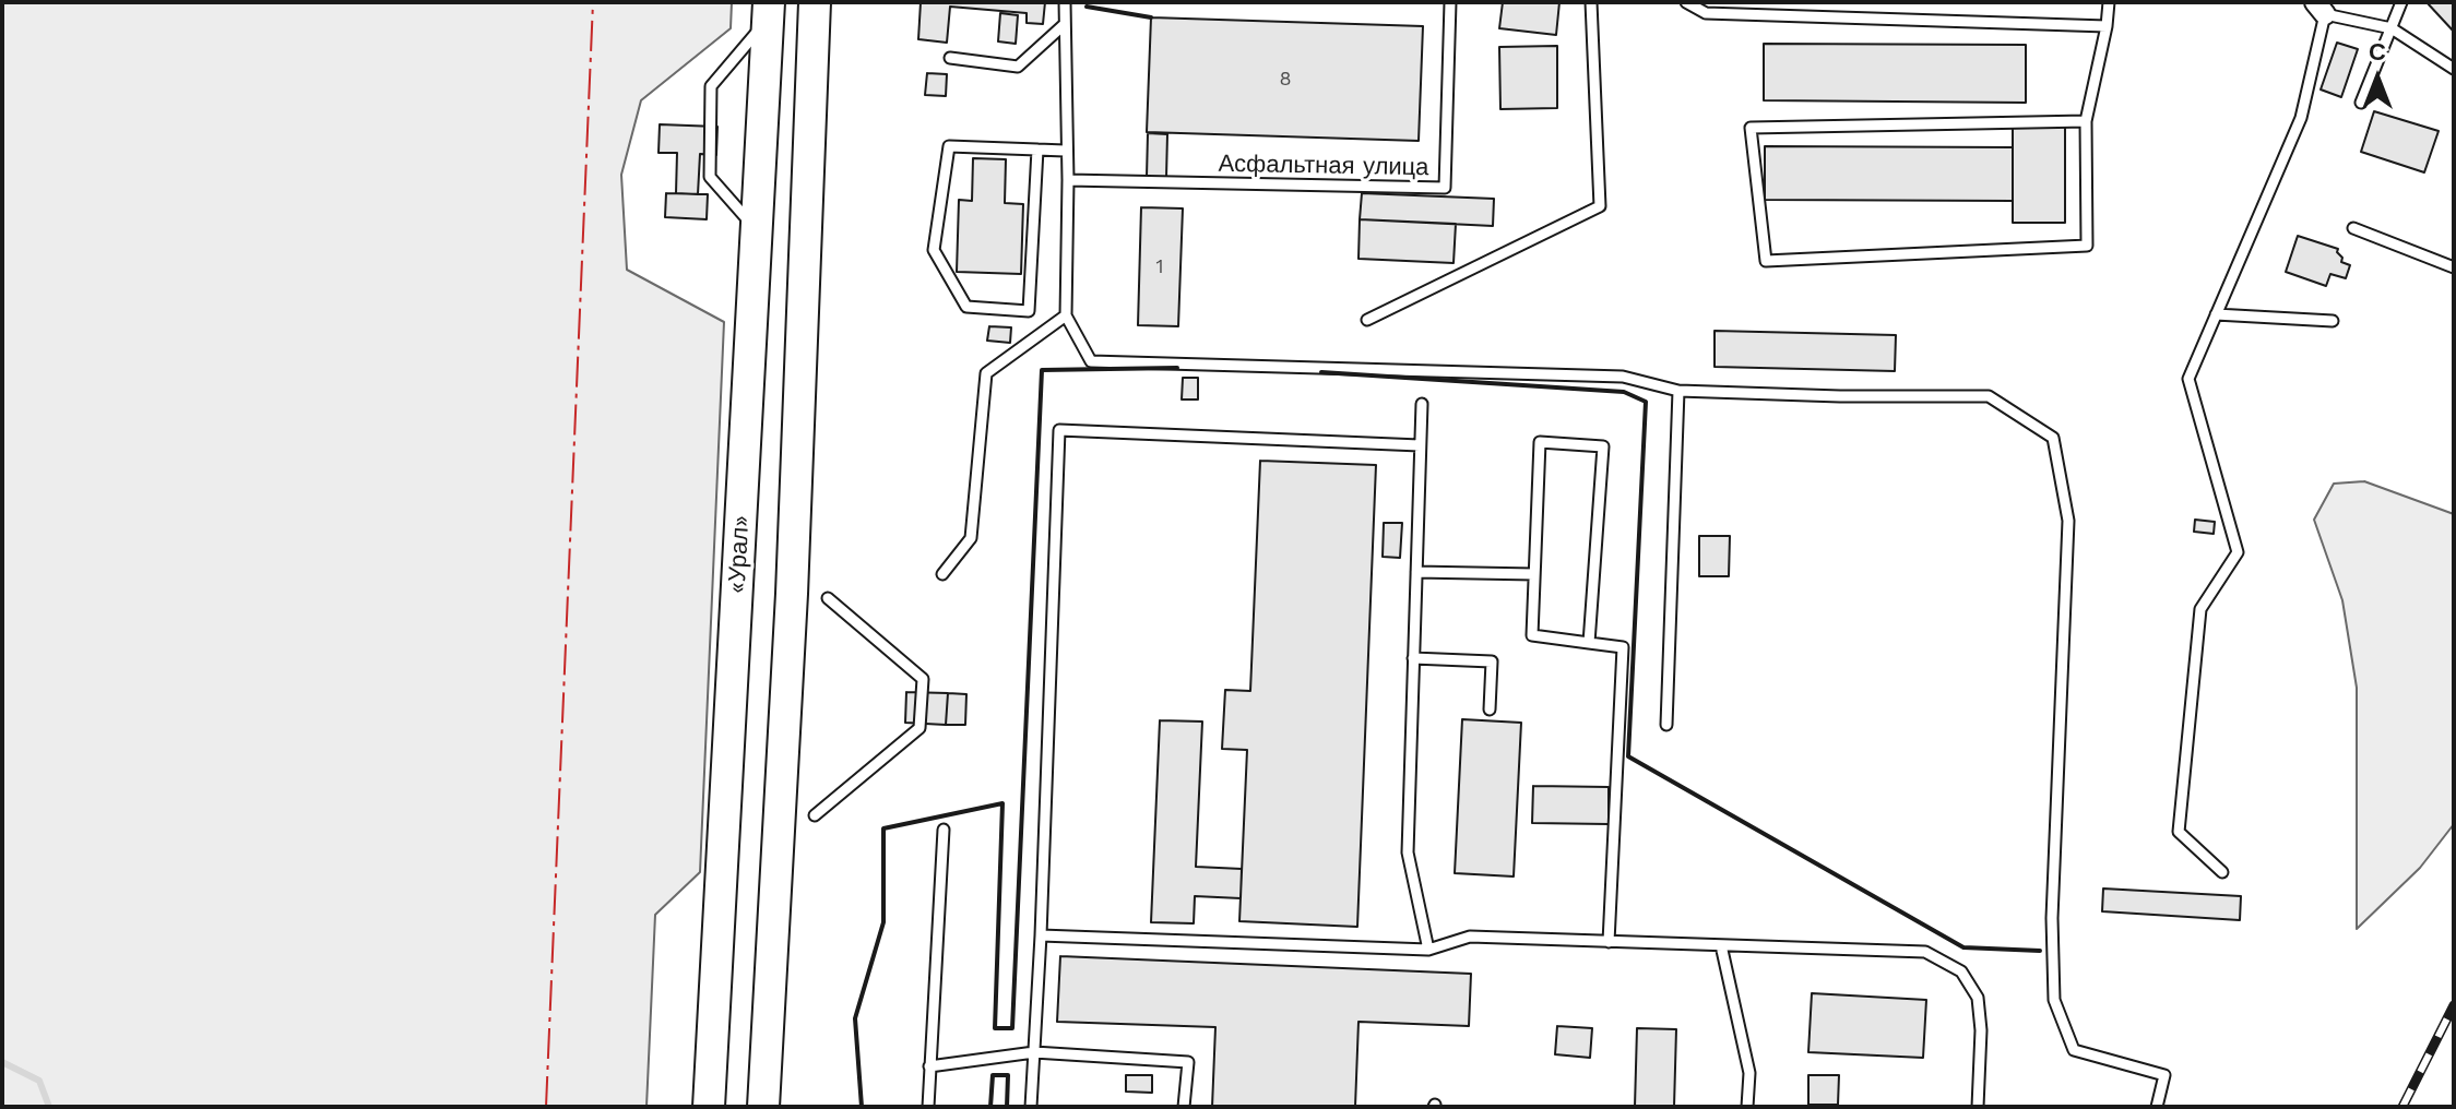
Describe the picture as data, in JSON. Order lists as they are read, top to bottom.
{
  "streets": {
    "main road": ["«Урал»"],
    "lane": ["Асфальтная улица"]
  },
  "house_numbers": ["8", "1"],
  "north": "top"
}
